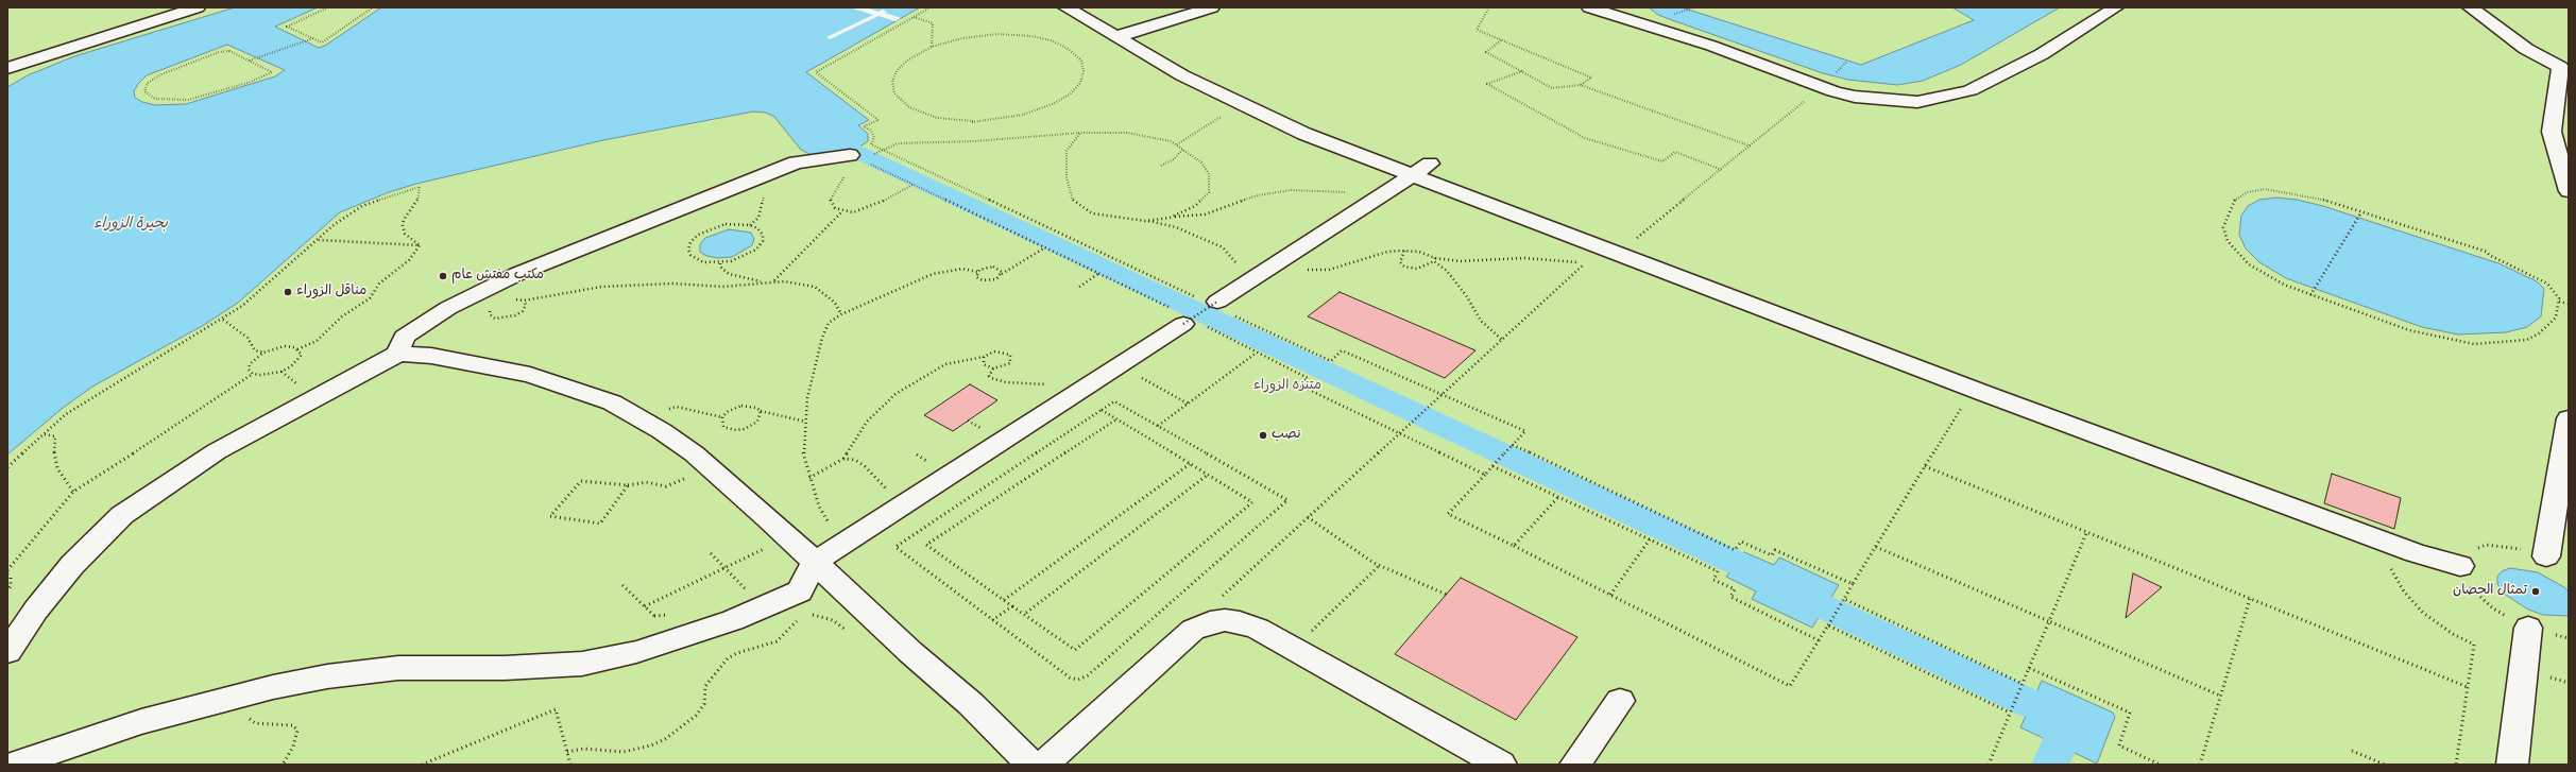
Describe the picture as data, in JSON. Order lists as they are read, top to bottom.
{
  "water": ["بحيرة الزوراء"],
  "parks": ["متنزه الزوراء"],
  "places": [
    "مكتب مفتش عام",
    "مناقل الزوراء",
    "نصب",
    "تمثال الحصان"
  ]
}
